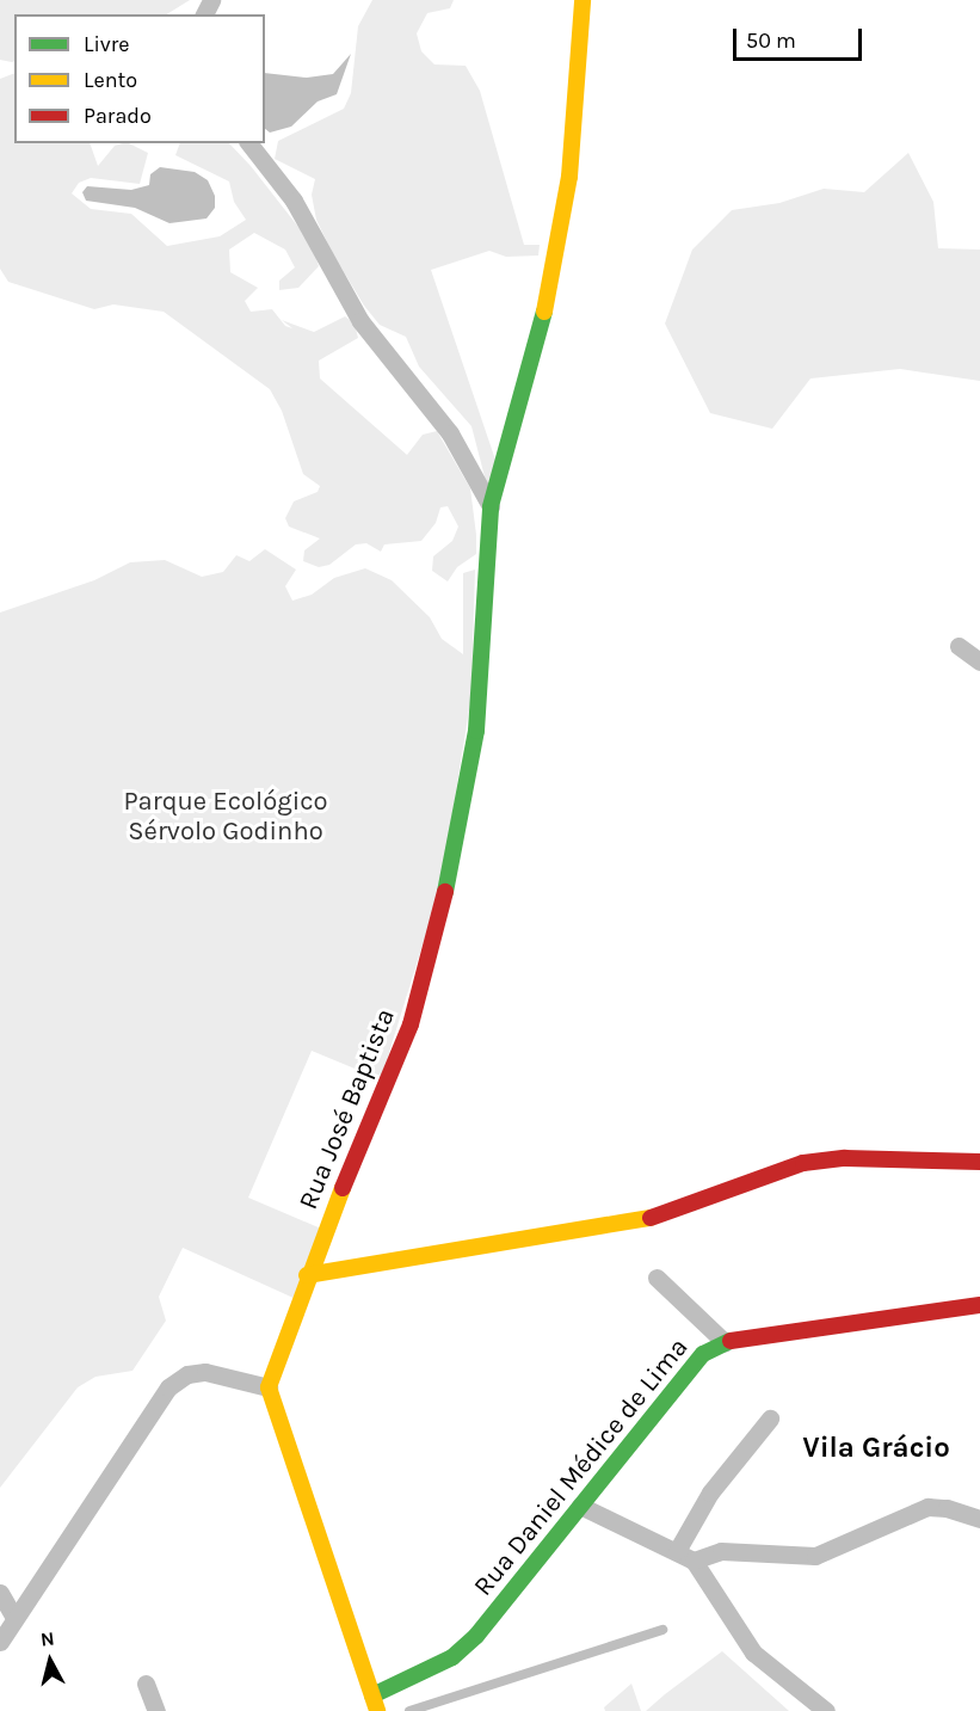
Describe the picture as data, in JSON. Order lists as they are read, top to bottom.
{
  "streets": {
    "street": ["Rua José Baptista", "Rua Daniel Médice de Lima"]
  },
  "districts": ["Vila Grácio"],
  "parks": ["Parque Ecológico Sérvolo Godinho"],
  "legend": ["Livre", "Lento", "Parado"],
  "scale_bar": "50 m",
  "north": "top"
}
